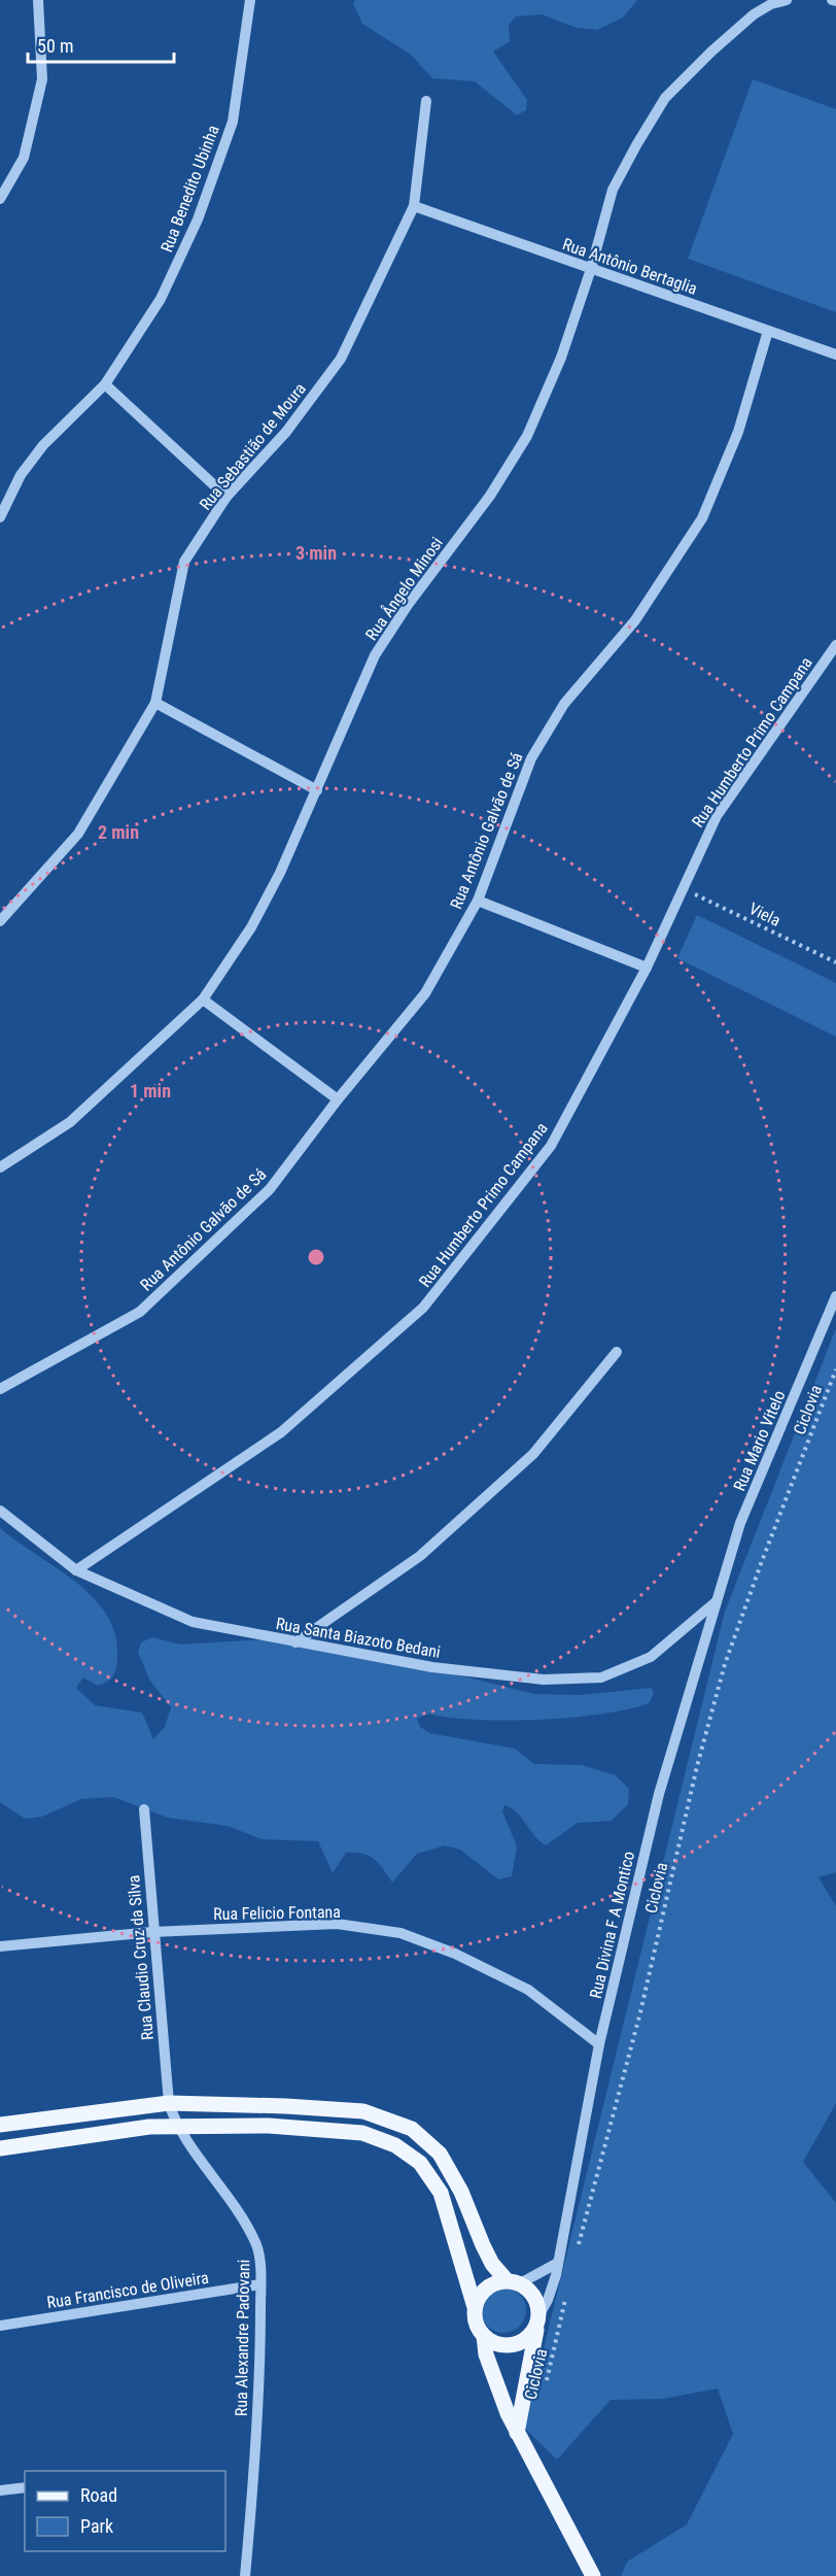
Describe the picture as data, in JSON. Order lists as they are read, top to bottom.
{
  "streets": {
    "street": [
      "Rua Benedito Ubinha",
      "Rua Antônio Bertaglia",
      "Rua Sebastião de Moura",
      "Rua Ângelo Minosi",
      "Rua Humberto Primo Campana",
      "Rua Antônio Galvão de Sá",
      "Rua Mario Vitelo",
      "Rua Santa Biazoto Bedani",
      "Rua Felicio Fontana",
      "Rua Divina F A Montico",
      "Rua Claudio Cruz da Silva",
      "Rua Francisco de Oliveira",
      "Rua Alexandre Padovani"
    ],
    "path": ["Viela", "Ciclovia"]
  },
  "crossings": [
    ["Rua Antônio Bertaglia", "Rua Sebastião de Moura"],
    ["Rua Antônio Bertaglia", "Rua Ângelo Minosi"],
    ["Rua Antônio Bertaglia", "Rua Antônio Galvão de Sá"],
    ["Rua Humberto Primo Campana", "Viela"],
    ["Rua Humberto Primo Campana", "Rua Santa Biazoto Bedani"],
    ["Rua Mario Vitelo", "Rua Santa Biazoto Bedani"],
    ["Rua Mario Vitelo", "Rua Divina F A Montico"],
    ["Rua Santa Biazoto Bedani", "Rua Divina F A Montico"],
    ["Rua Felicio Fontana", "Rua Divina F A Montico"],
    ["Rua Felicio Fontana", "Rua Claudio Cruz da Silva"],
    ["Rua Claudio Cruz da Silva", "Rua Alexandre Padovani"],
    ["Rua Francisco de Oliveira", "Rua Alexandre Padovani"]
  ],
  "legend": ["Road", "Park"],
  "scale_bar": "50 m",
  "rings": ["3 min", "2 min", "1 min"]
}
